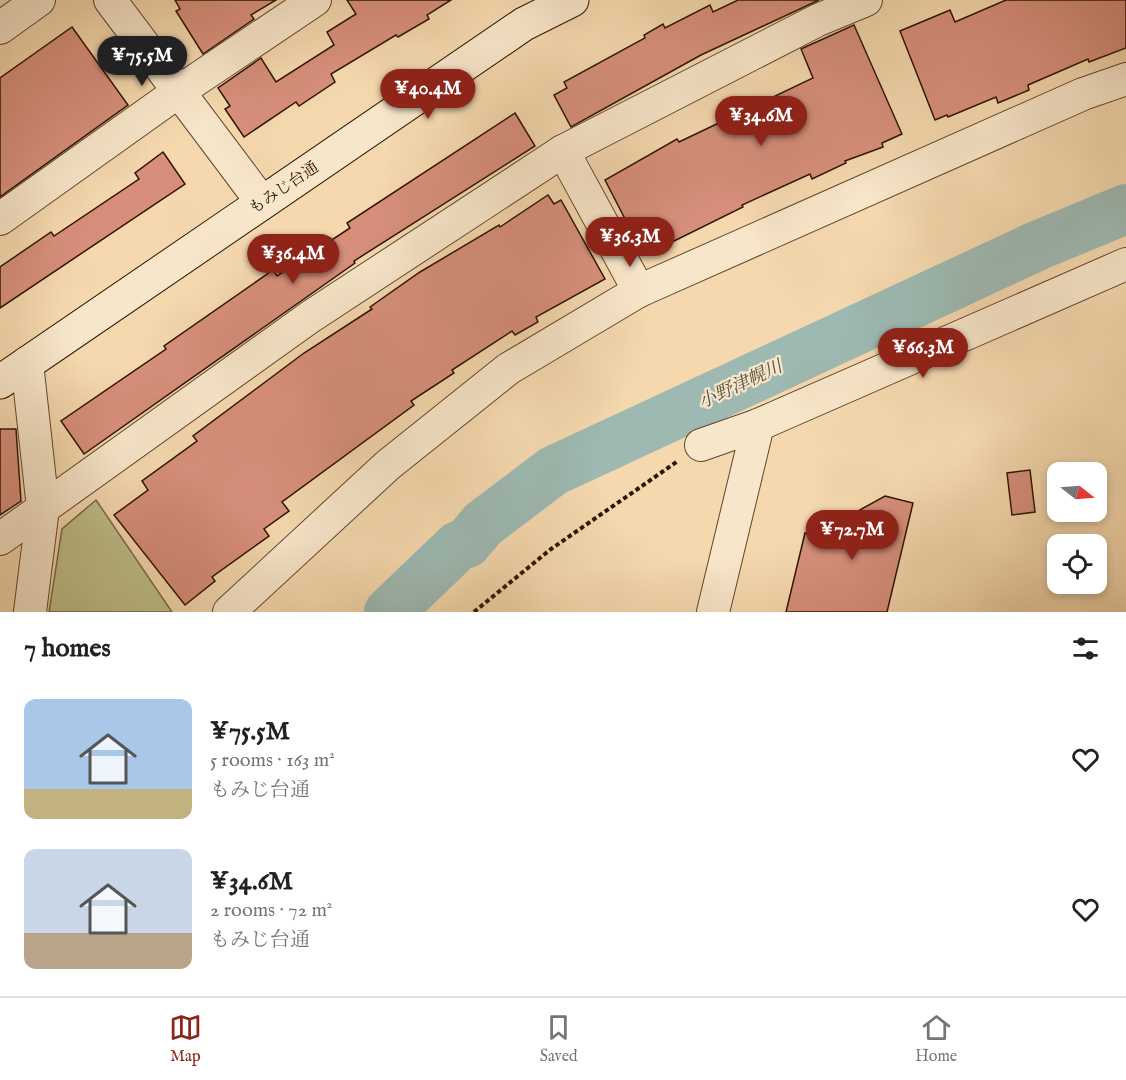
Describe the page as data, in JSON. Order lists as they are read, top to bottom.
{
  "streets": {
    "street": ["もみじ台通"]
  },
  "water": ["小野津幌川"],
  "north": "right",
  "page": {
    "price": [
      "¥75.5M",
      "¥40.4M",
      "¥34.6M",
      "¥36.3M",
      "¥36.4M",
      "¥66.3M",
      "¥72.7M"
    ],
    "heading": "7 homes",
    "list": [
      {
        "name": "¥75.5M",
        "note": "5 rooms · 163 m² · もみじ台通"
      },
      {
        "name": "¥34.6M",
        "note": "2 rooms · 72 m² · もみじ台通"
      }
    ],
    "tabs": ["Map", "Saved", "Home"]
  }
}
